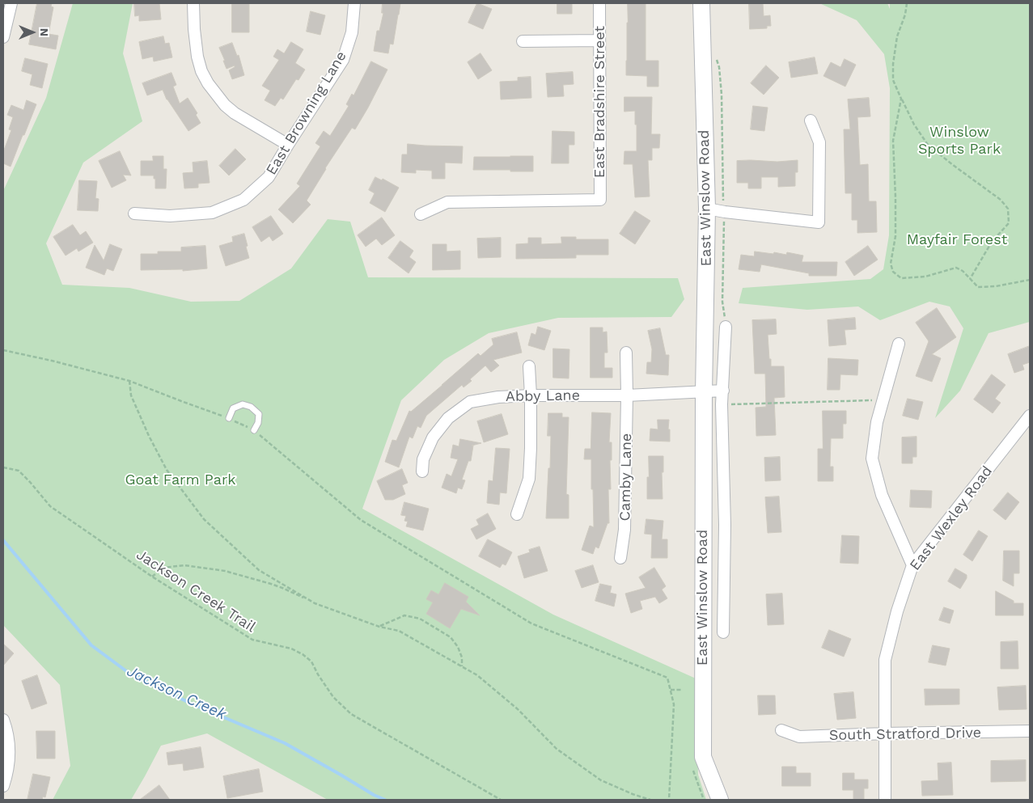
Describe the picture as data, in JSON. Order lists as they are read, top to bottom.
{
  "streets": {
    "main road": ["East Winslow Road"],
    "street": [
      "East Bradshire Street",
      "East Browning Lane",
      "Abby Lane",
      "Camby Lane",
      "East Wexley Road",
      "South Stratford Drive"
    ],
    "path": ["Jackson Creek Trail"]
  },
  "crossings": [
    ["East Winslow Road", "Abby Lane"],
    ["Abby Lane", "Camby Lane"],
    ["East Wexley Road", "South Stratford Drive"]
  ],
  "water": ["Jackson Creek"],
  "parks": ["Winslow Sports Park", "Mayfair Forest", "Goat Farm Park"],
  "north": "right"
}
